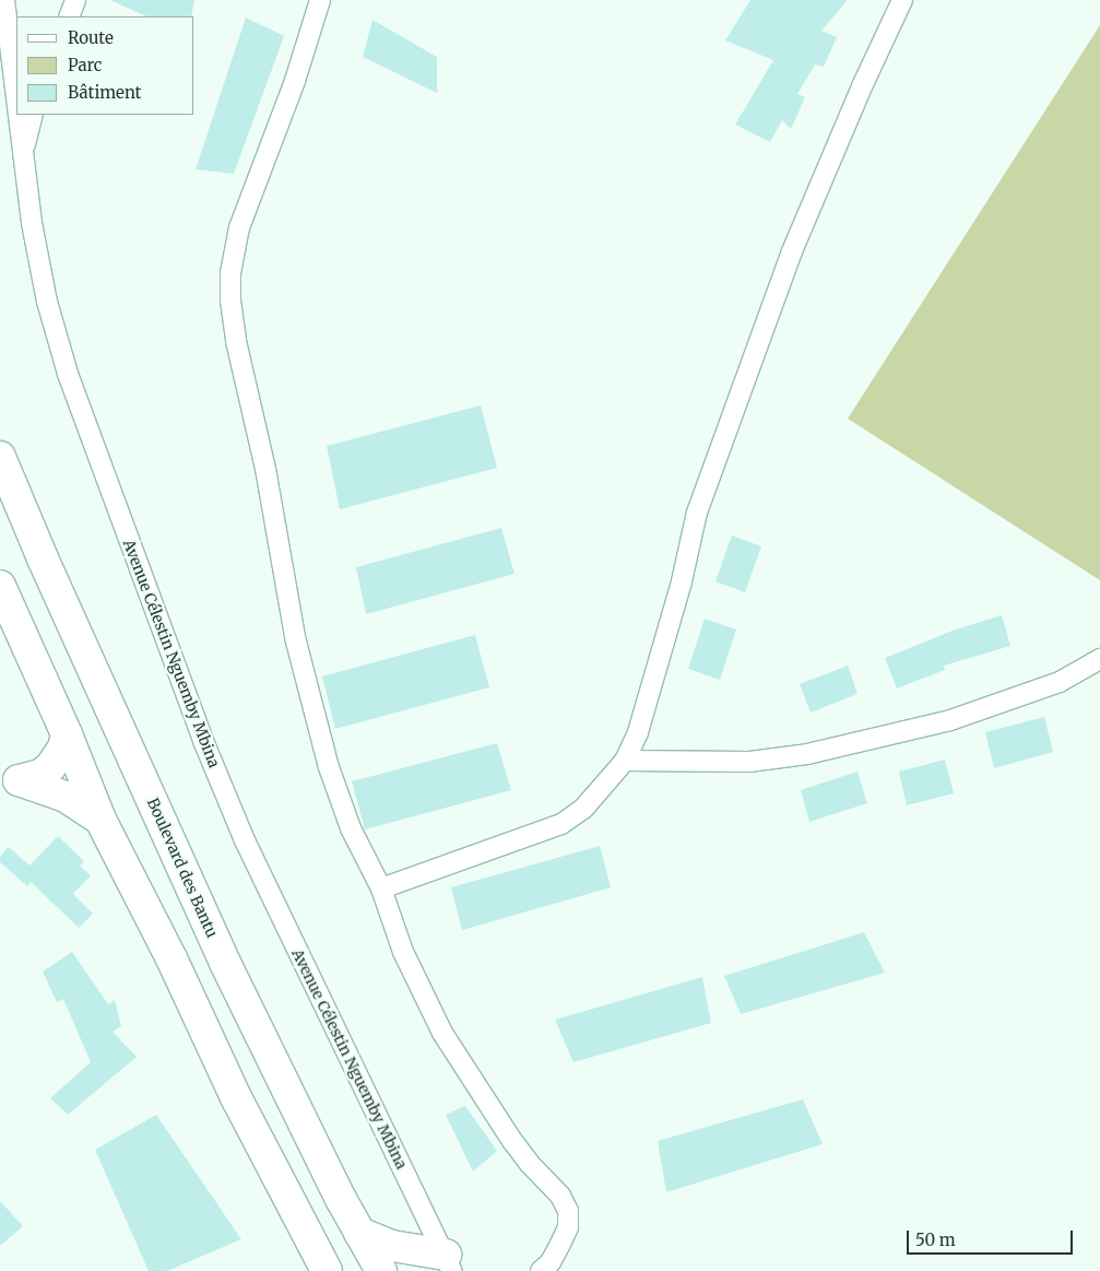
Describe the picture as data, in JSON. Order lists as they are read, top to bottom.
{
  "streets": {
    "highway": ["Boulevard des Bantu"],
    "street": ["Avenue Célestin Nguemby Mbina"]
  },
  "legend": ["Route", "Parc", "Bâtiment"],
  "scale_bar": "50 m"
}
